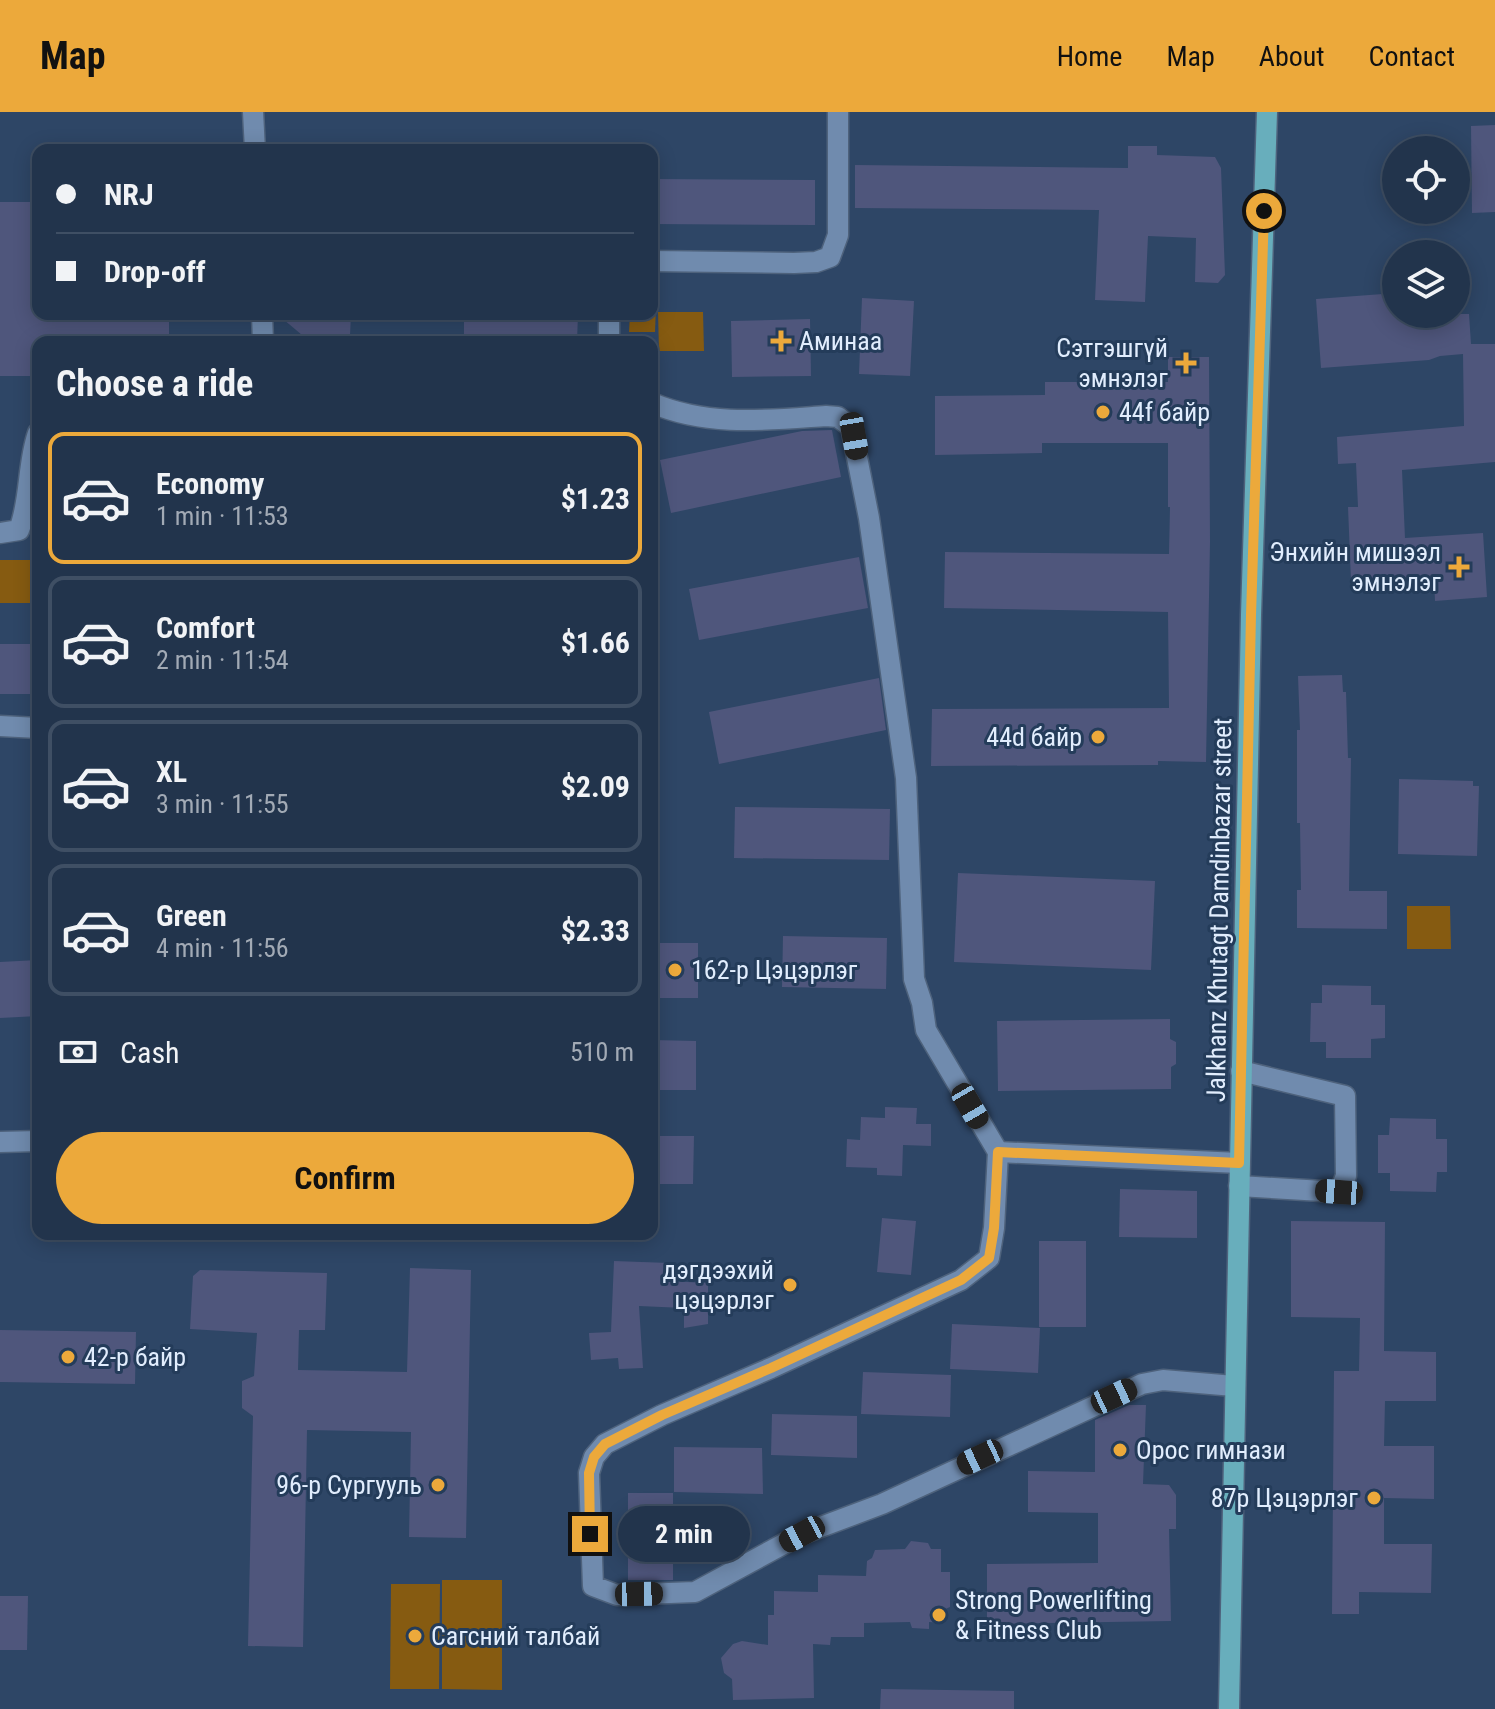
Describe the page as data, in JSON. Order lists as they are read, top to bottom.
{
  "streets": {
    "main road": ["Jalkhanz Khutagt Damdinbazar street"]
  },
  "places": {
    "health": ["Аминаа", "Сэтгэшгүй эмнэлэг", "Энхийн мишээл эмнэлэг"],
    "other": [
      "44f байр",
      "44d байр",
      "162-р Цэцэрлэг",
      "дэгдээхий цэцэрлэг",
      "42-p байр",
      "Орос гимнази",
      "96-р Сургууль",
      "87р Цэцэрлэг",
      "Strong Powerlifting & Fitness Club",
      "Сагсний талбай"
    ]
  },
  "page": {
    "header": "Map",
    "nav": [
      "Home",
      "Map",
      "About",
      "Contact"
    ],
    "banner": ["NRJ", "Drop-off"],
    "heading": "Choose a ride",
    "list": [
      {
        "name": "Economy",
        "note": "1 min · 11:53",
        "value": "$1.23"
      },
      {
        "name": "Comfort",
        "note": "2 min · 11:54",
        "value": "$1.66"
      },
      {
        "name": "XL",
        "note": "3 min · 11:55",
        "value": "$2.09"
      },
      {
        "name": "Green",
        "note": "4 min · 11:56",
        "value": "$2.33"
      }
    ],
    "pay": ["Cash", "510 m"],
    "buttons": "Confirm",
    "bubble": "2 min"
  }
}
